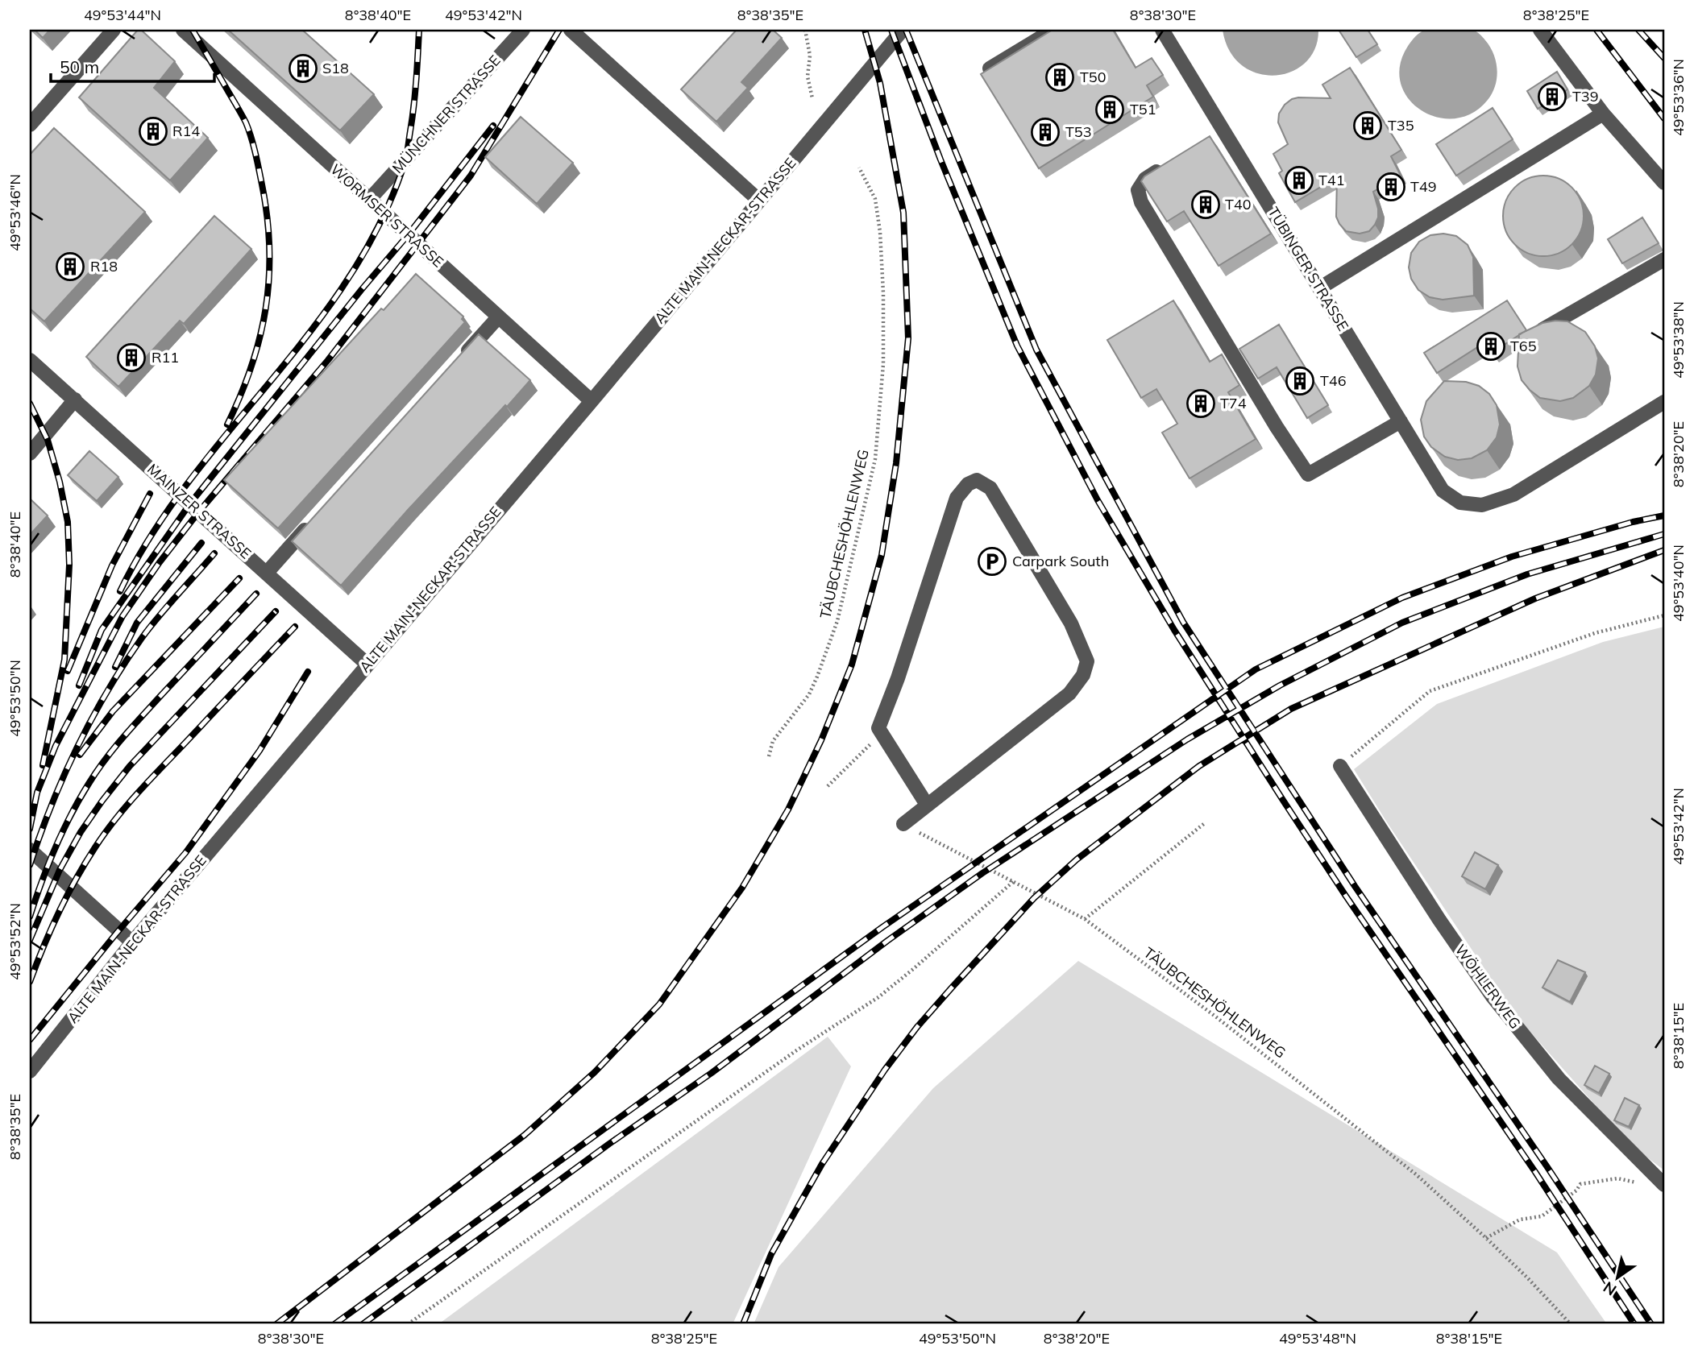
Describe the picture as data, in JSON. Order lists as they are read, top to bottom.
{
  "streets": {
    "street": [
      "MÜNCHNER STRASSE",
      "WORMSER STRASSE",
      "ALTE MAIN-NECKAR-STRASSE",
      "TÜBINGER STRASSE",
      "MAINZER STRASSE",
      "WÖHLERWEG"
    ],
    "path": ["TÄUBCHESHÖHLENWEG"]
  },
  "crossings": [
    ["MÜNCHNER STRASSE", "WORMSER STRASSE"],
    ["WORMSER STRASSE", "ALTE MAIN-NECKAR-STRASSE"],
    ["ALTE MAIN-NECKAR-STRASSE", "MAINZER STRASSE"]
  ],
  "places": {
    "building": [
      "S18",
      "T50",
      "T39",
      "T51",
      "T35",
      "R14",
      "T53",
      "T41",
      "T49",
      "T40",
      "R18",
      "T65",
      "R11",
      "T46",
      "T74"
    ],
    "parking": ["Carpark South"]
  },
  "scale_bar": "50 m",
  "north": "bottom left",
  "coordinates": [
    "49°53'44\"N",
    "8°38'40\"E",
    "49°53'42\"N",
    "8°38'35\"E",
    "8°38'30\"E",
    "8°38'25\"E",
    "49°53'36\"N",
    "49°53'46\"N",
    "49°53'38\"N",
    "8°38'20\"E",
    "49°53'40\"N",
    "49°53'50\"N",
    "49°53'52\"N",
    "8°38'15\"E",
    "49°53'48\"N"
  ]
}
